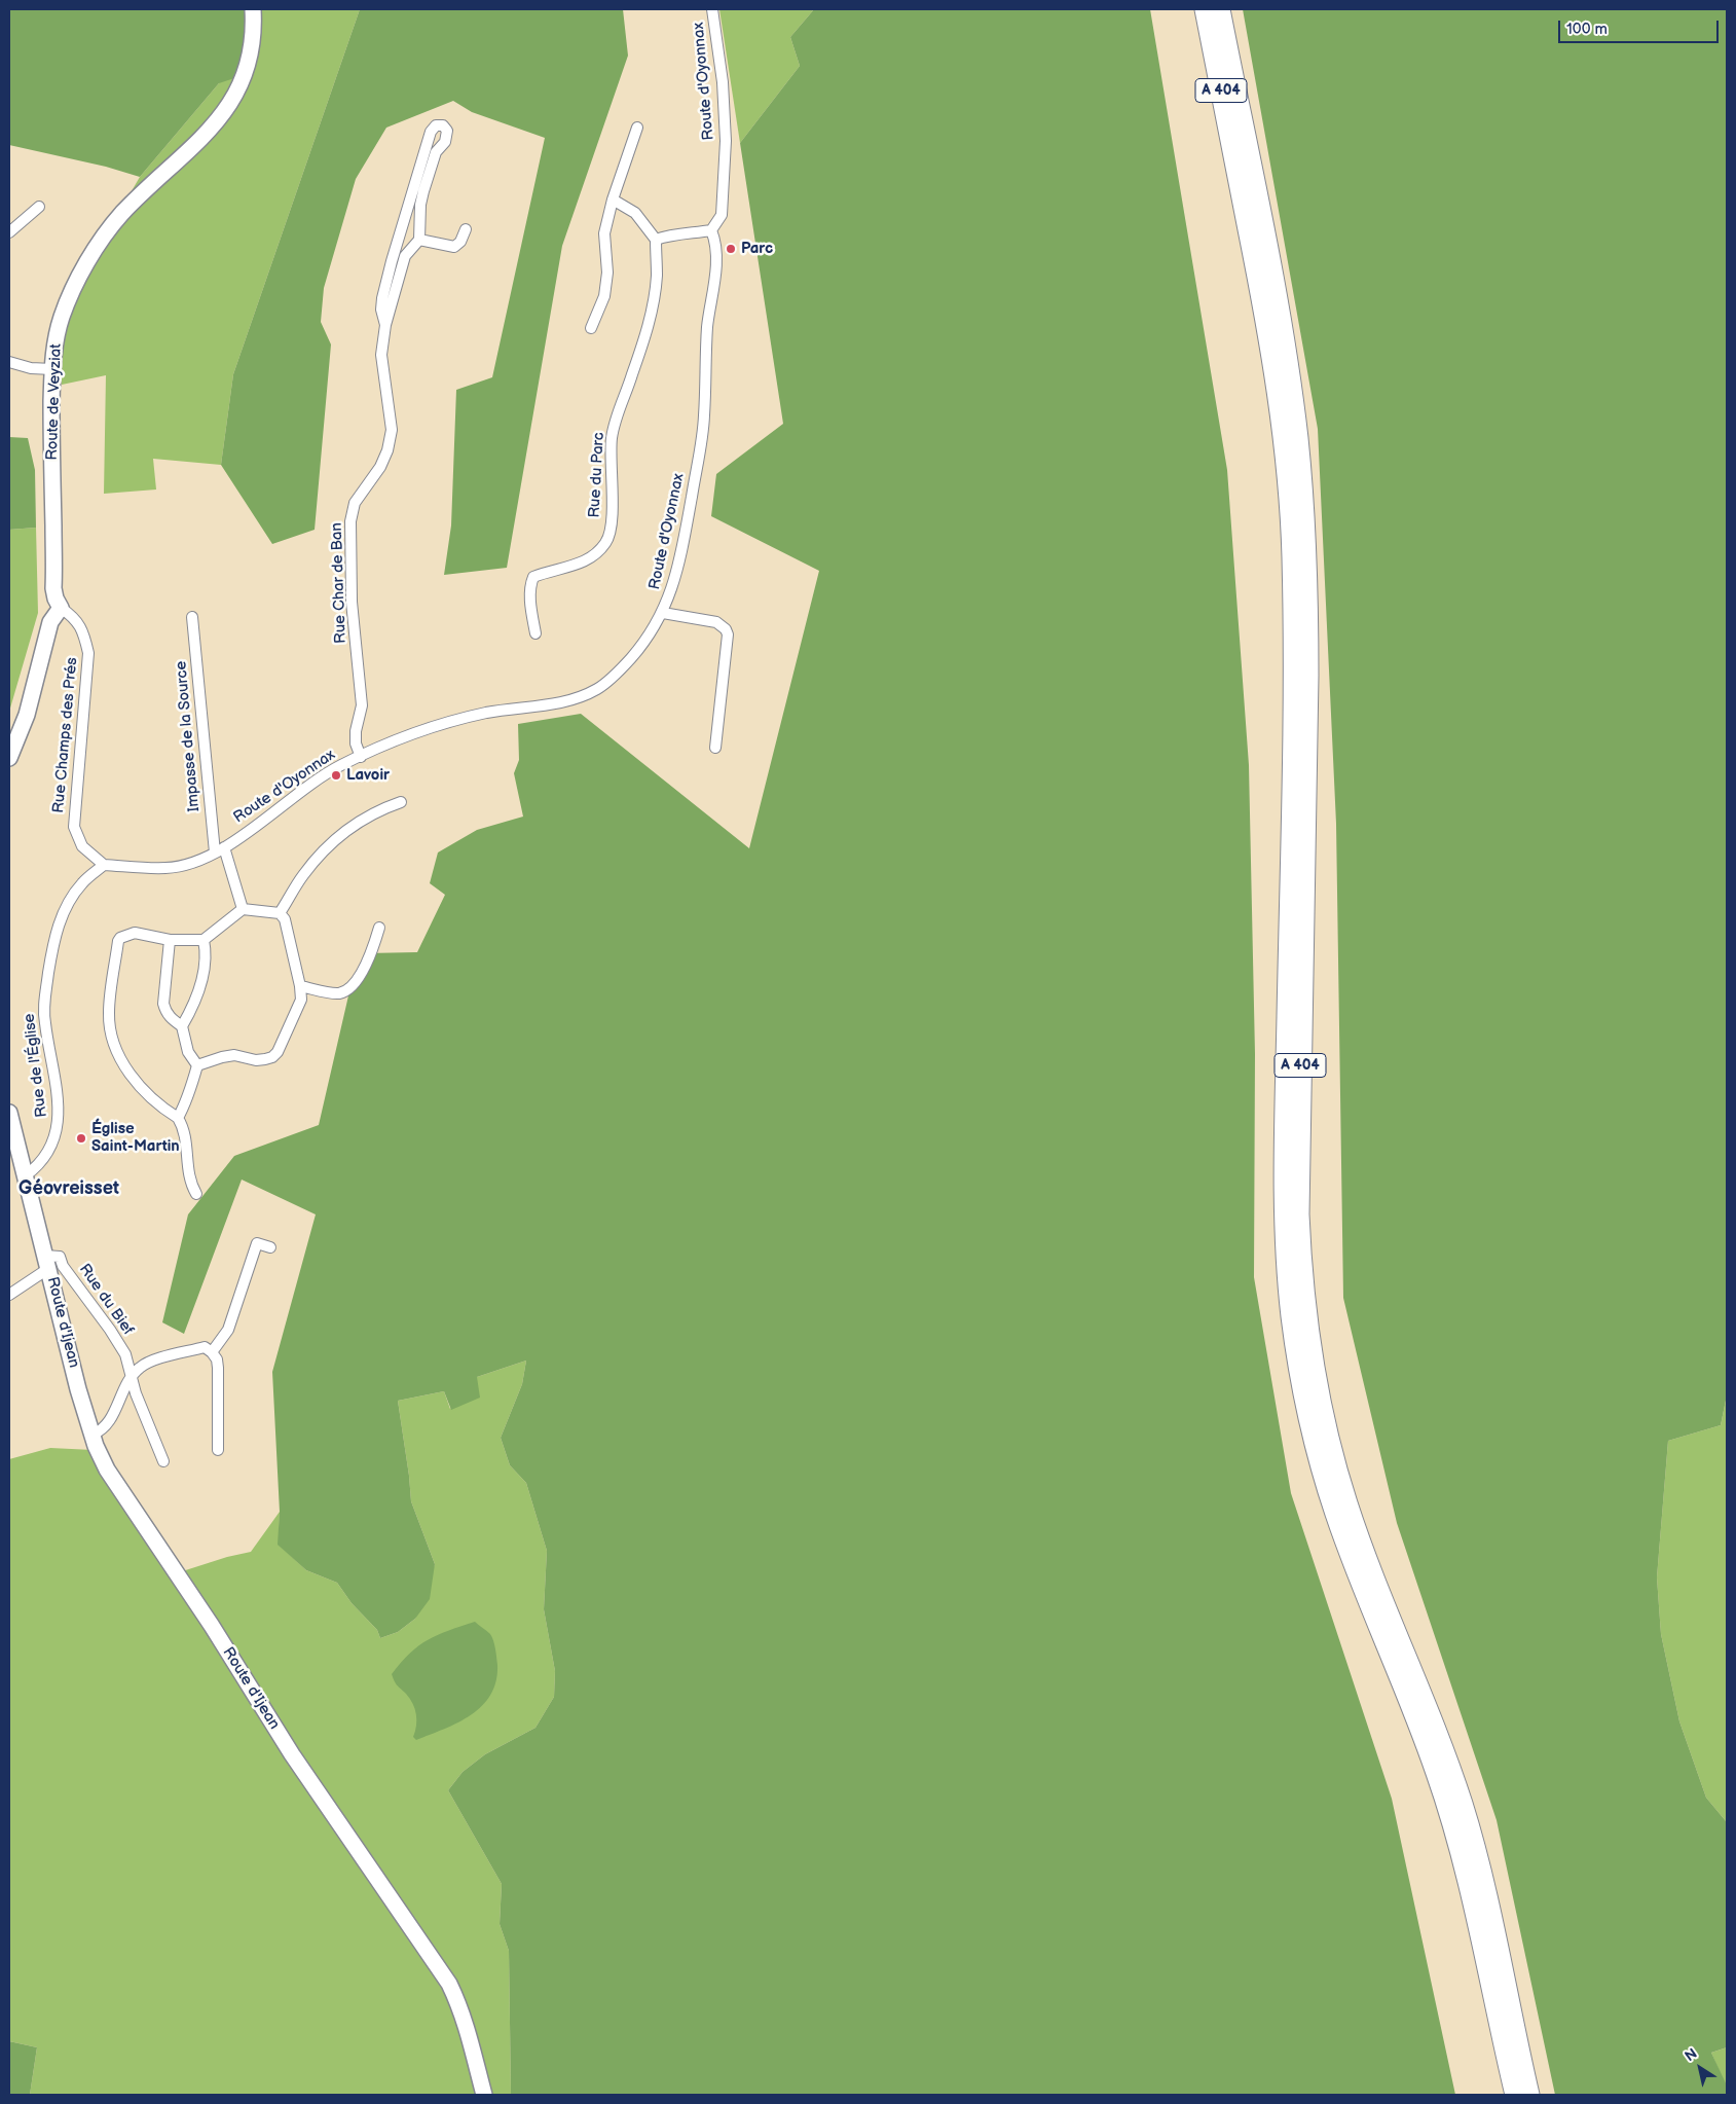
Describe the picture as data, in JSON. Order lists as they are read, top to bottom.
{
  "streets": {
    "highway": ["A 404"],
    "street": [
      "Route d'Oyonnax",
      "Route de Veyziat",
      "Rue du Parc",
      "Rue Char de Ban",
      "Rue Champs des Prés",
      "Impasse de la Source",
      "Rue de l'Église",
      "Rue du Bief",
      "Route d'Ijean"
    ]
  },
  "crossings": [
    ["Route d'Oyonnax", "Rue Char de Ban"],
    ["Route d'Oyonnax", "Rue Champs des Prés"],
    ["Route d'Oyonnax", "Impasse de la Source"],
    ["Route d'Oyonnax", "Rue de l'Église"],
    ["Route de Veyziat", "Rue Champs des Prés"],
    ["Rue Champs des Prés", "Rue de l'Église"],
    ["Rue du Bief", "Route d'Ijean"]
  ],
  "districts": ["Géovreisset"],
  "places": ["Parc", "Lavoir", "Église Saint-Martin"],
  "scale_bar": "100 m",
  "north": "top left"
}
